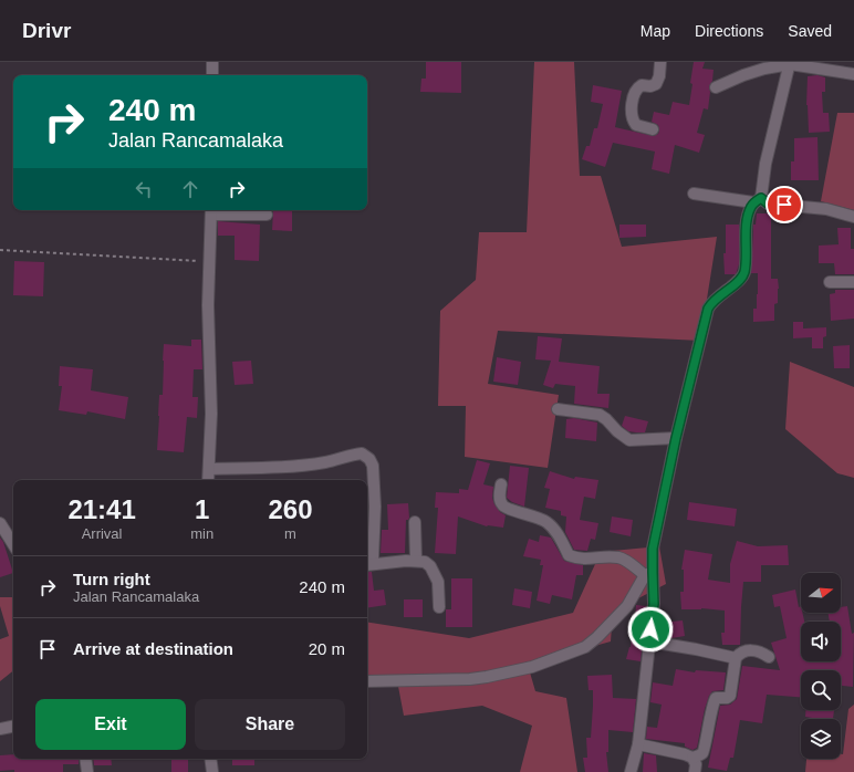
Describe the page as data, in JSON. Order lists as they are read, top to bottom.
{
  "north": "right",
  "page": {
    "header": "Drivr",
    "nav": ["Map", "Directions", "Saved"],
    "turn": ["240 m", "Jalan Rancamalaka"],
    "eta": [
      "21:41",
      "Arrival",
      "1",
      "min",
      "260",
      "m"
    ],
    "list": [
      {
        "name": "Turn right",
        "note": "Jalan Rancamalaka",
        "value": "240 m"
      },
      {
        "name": "Arrive at destination",
        "value": "20 m"
      }
    ],
    "buttons": ["Exit", "Share"]
  }
}
